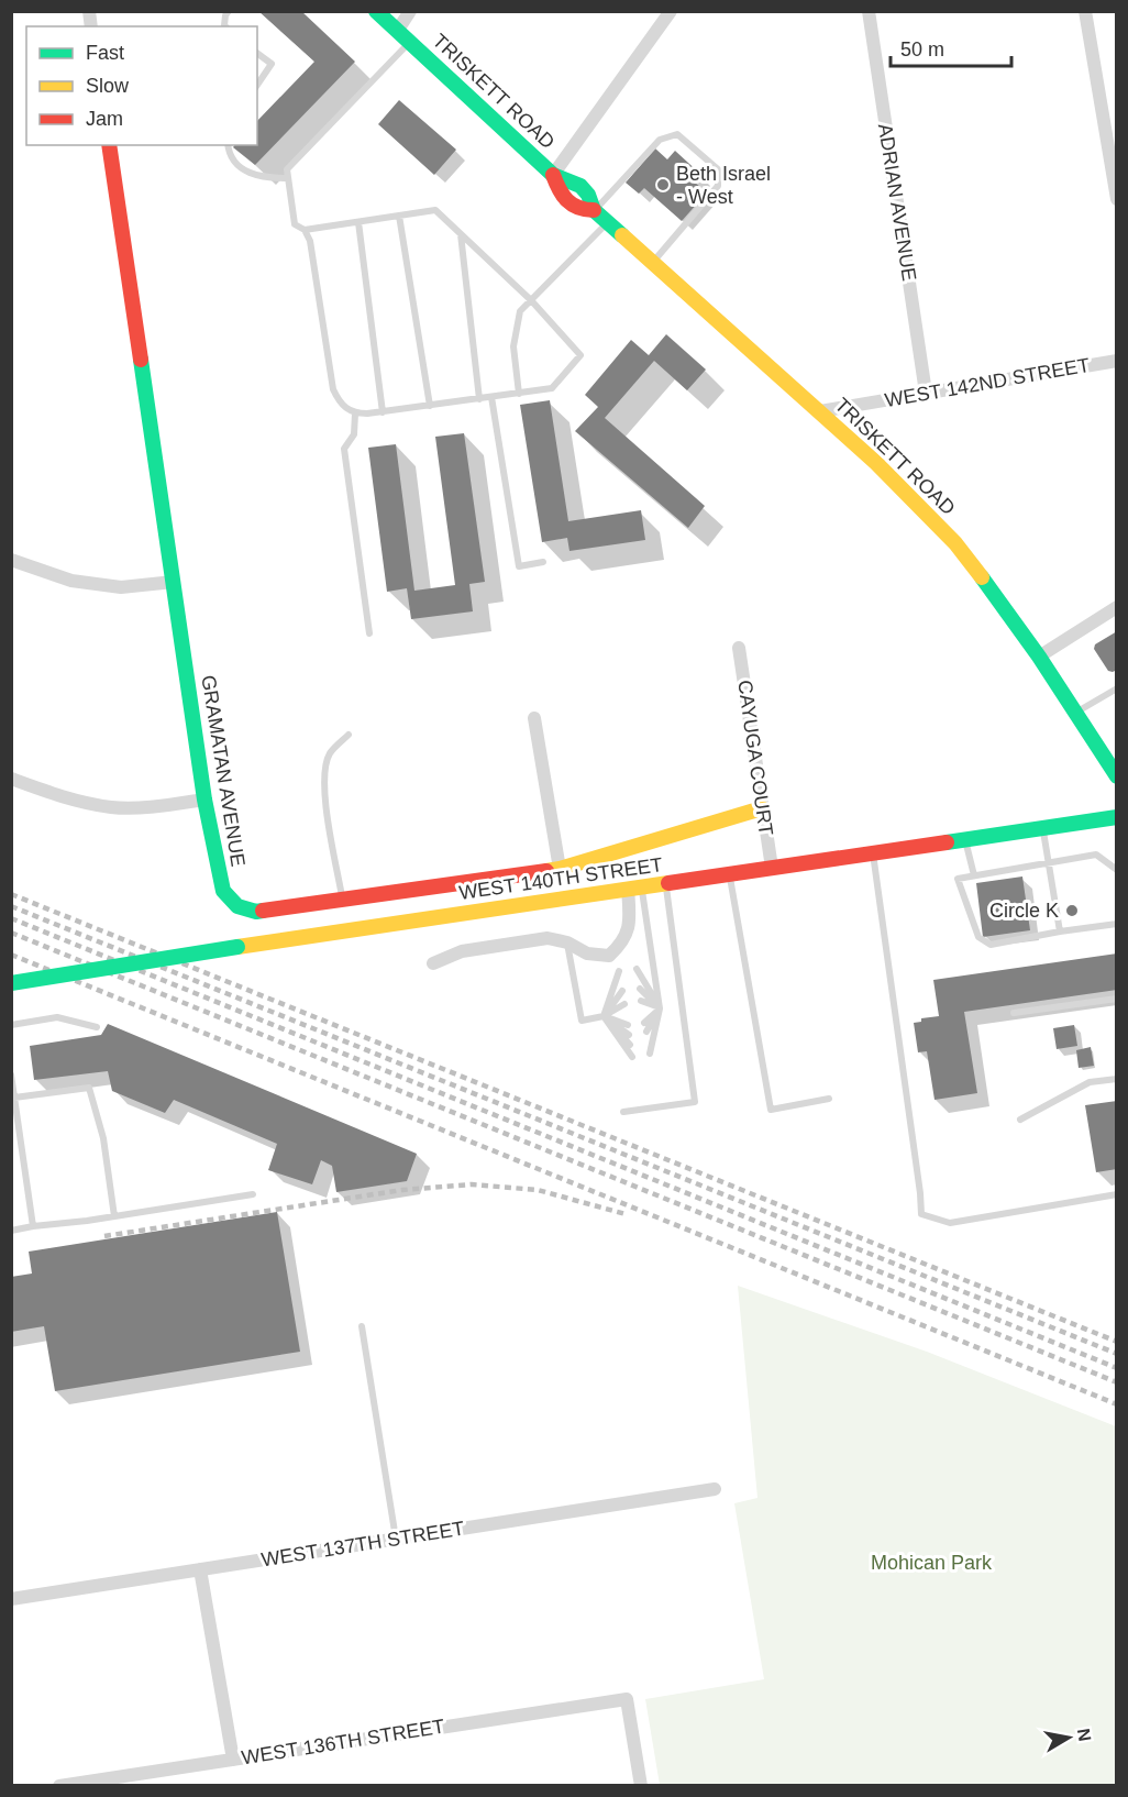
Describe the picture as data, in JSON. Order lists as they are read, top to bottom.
{
  "streets": {
    "main road": ["TRISKETT ROAD", "GRAMATAN AVENUE", "WEST 140TH STREET"],
    "street": [
      "ADRIAN AVENUE",
      "WEST 142ND STREET",
      "CAYUGA COURT",
      "WEST 137TH STREET",
      "WEST 136TH STREET"
    ]
  },
  "crossings": [
    ["TRISKETT ROAD", "WEST 142ND STREET"],
    ["ADRIAN AVENUE", "WEST 142ND STREET"],
    ["CAYUGA COURT", "GRAMATAN AVENUE"],
    ["CAYUGA COURT", "WEST 140TH STREET"]
  ],
  "parks": ["Mohican Park"],
  "places": ["Beth Israel - West", "Circle K"],
  "legend": ["Fast", "Slow", "Jam"],
  "scale_bar": "50 m",
  "north": "right"
}
